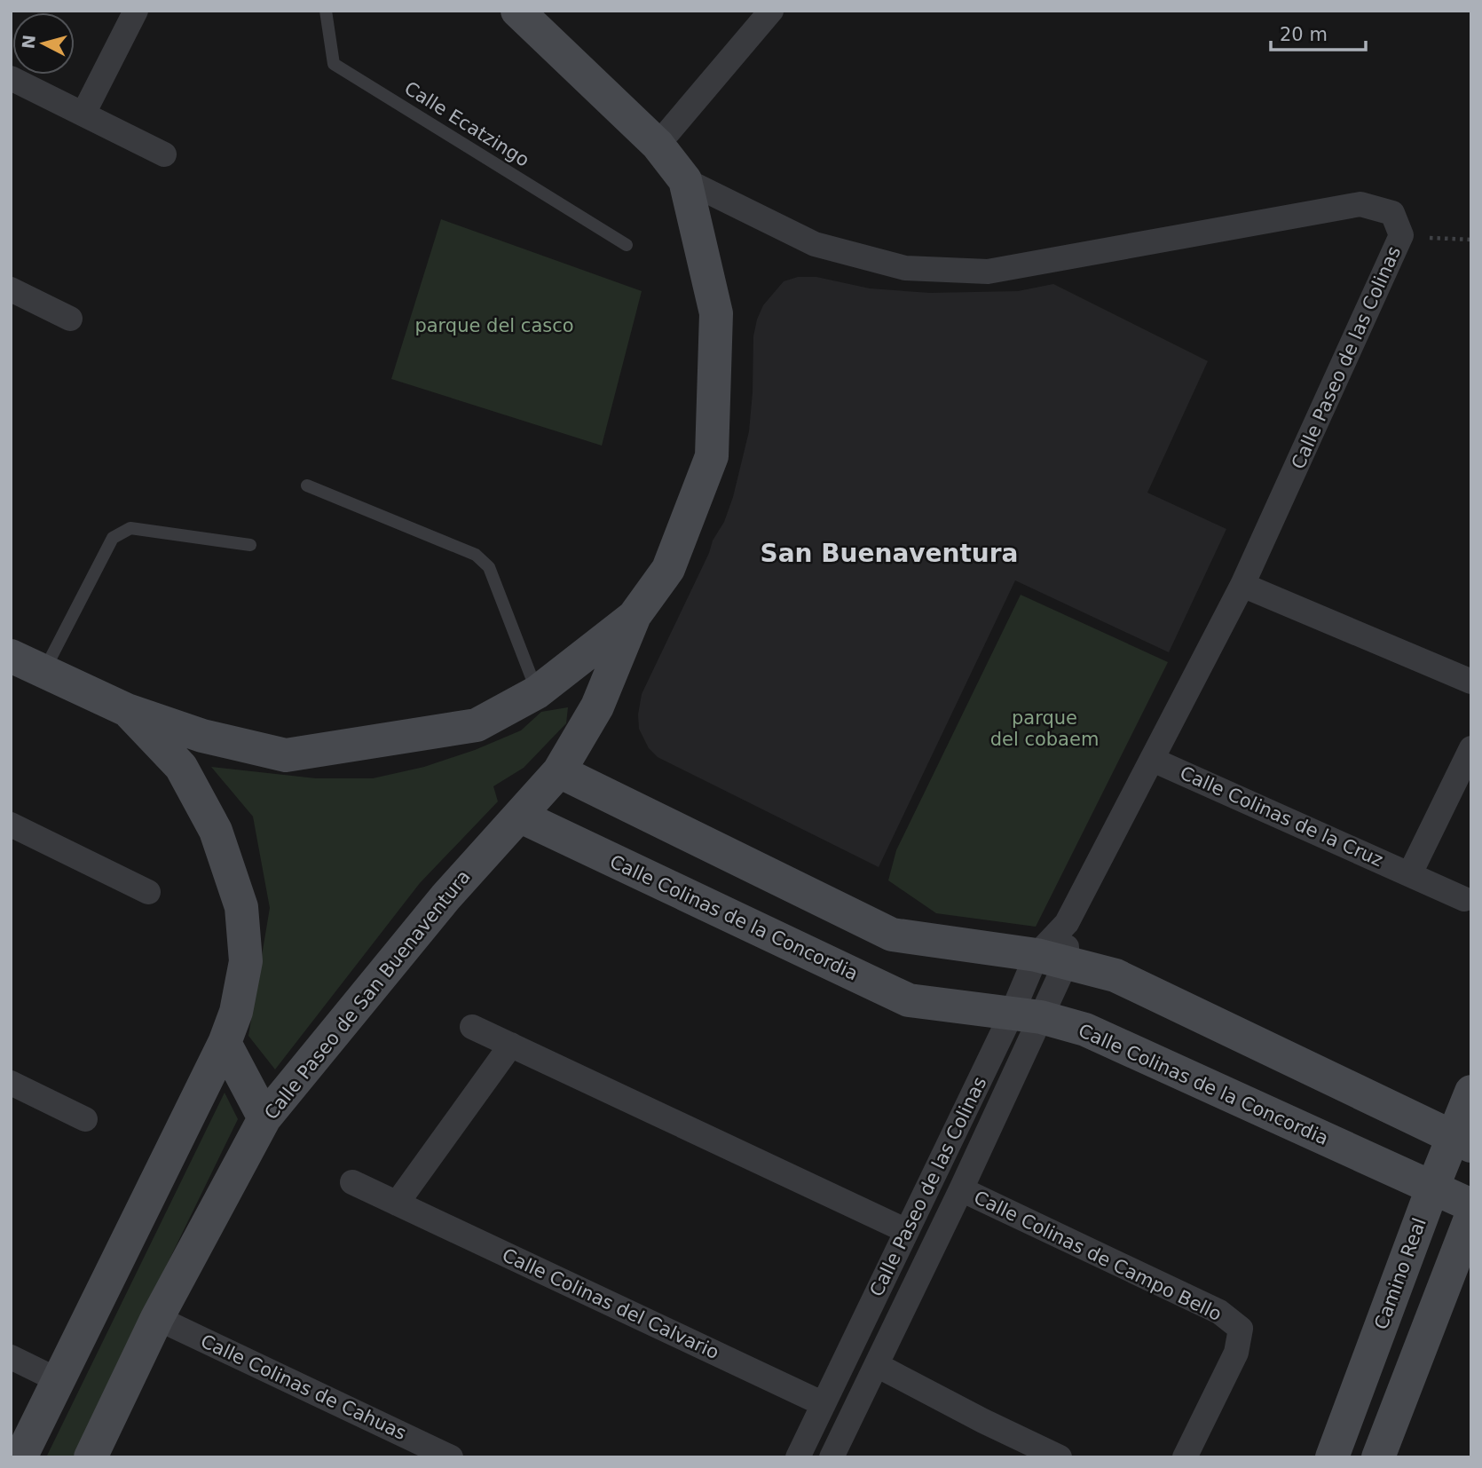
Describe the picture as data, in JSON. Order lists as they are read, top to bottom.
{
  "streets": {
    "main road": ["Calle Colinas de la Concordia", "Calle Paseo de San Buenaventura", "Camino Real"],
    "street": [
      "Calle Paseo de las Colinas",
      "Calle Colinas de la Cruz",
      "Calle Colinas de Campo Bello",
      "Calle Colinas del Calvario",
      "Calle Colinas de Cahuas"
    ],
    "lane": ["Calle Ecatzingo"]
  },
  "crossings": [
    ["Calle Paseo de las Colinas", "Calle Colinas de la Cruz"],
    ["Calle Paseo de las Colinas", "Calle Colinas de la Concordia"],
    ["Calle Paseo de las Colinas", "Calle Paseo de San Buenaventura"],
    ["Calle Paseo de las Colinas", "Calle Colinas de Campo Bello"],
    ["Calle Paseo de las Colinas", "Calle Colinas del Calvario"],
    ["Calle Colinas de la Concordia", "Calle Paseo de San Buenaventura"],
    ["Calle Colinas de la Concordia", "Camino Real"],
    ["Calle Paseo de San Buenaventura", "Calle Colinas de Cahuas"]
  ],
  "districts": ["San Buenaventura"],
  "parks": ["parque del casco", "parque del cobaem"],
  "scale_bar": "20 m",
  "north": "left"
}
